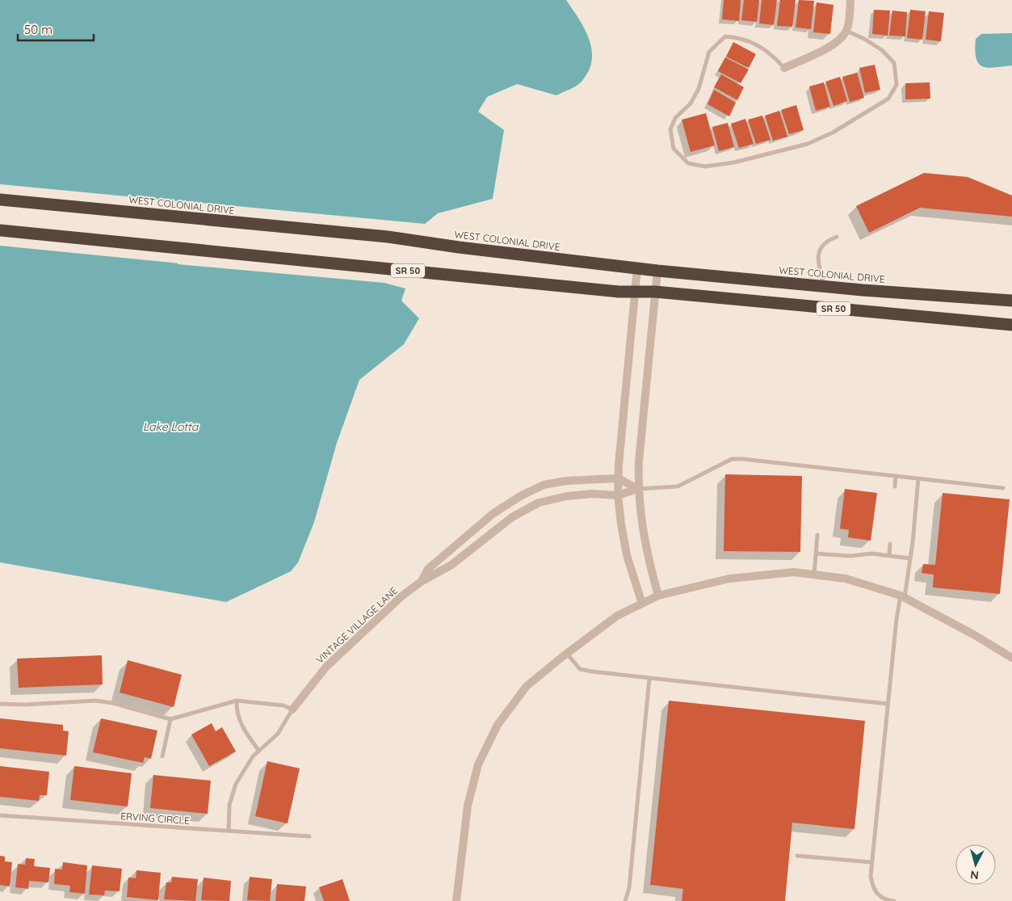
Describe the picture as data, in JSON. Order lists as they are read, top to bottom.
{
  "streets": {
    "highway": ["WEST COLONIAL DRIVE", "SR 50"],
    "street": ["VINTAGE VILLAGE LANE"],
    "lane": ["ERVING CIRCLE"]
  },
  "crossings": [
    ["VINTAGE VILLAGE LANE", "ERVING CIRCLE"]
  ],
  "water": ["Lake Lotta"],
  "scale_bar": "50 m",
  "north": "bottom"
}
